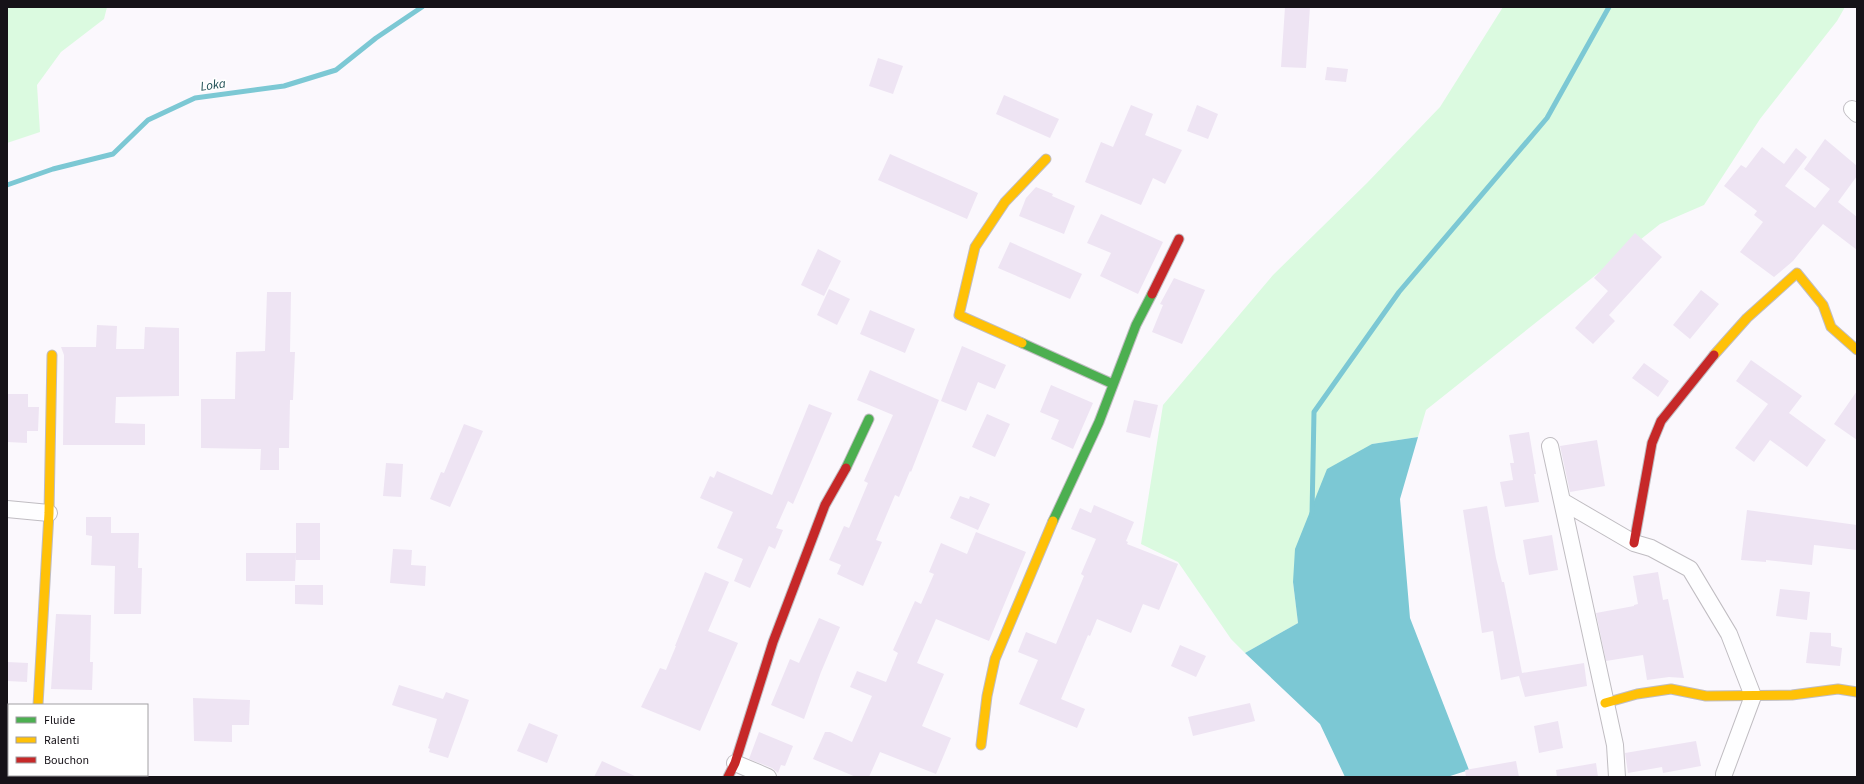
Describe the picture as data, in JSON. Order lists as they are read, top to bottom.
{
  "water": ["Loka"],
  "legend": ["Fluide", "Ralenti", "Bouchon"]
}
